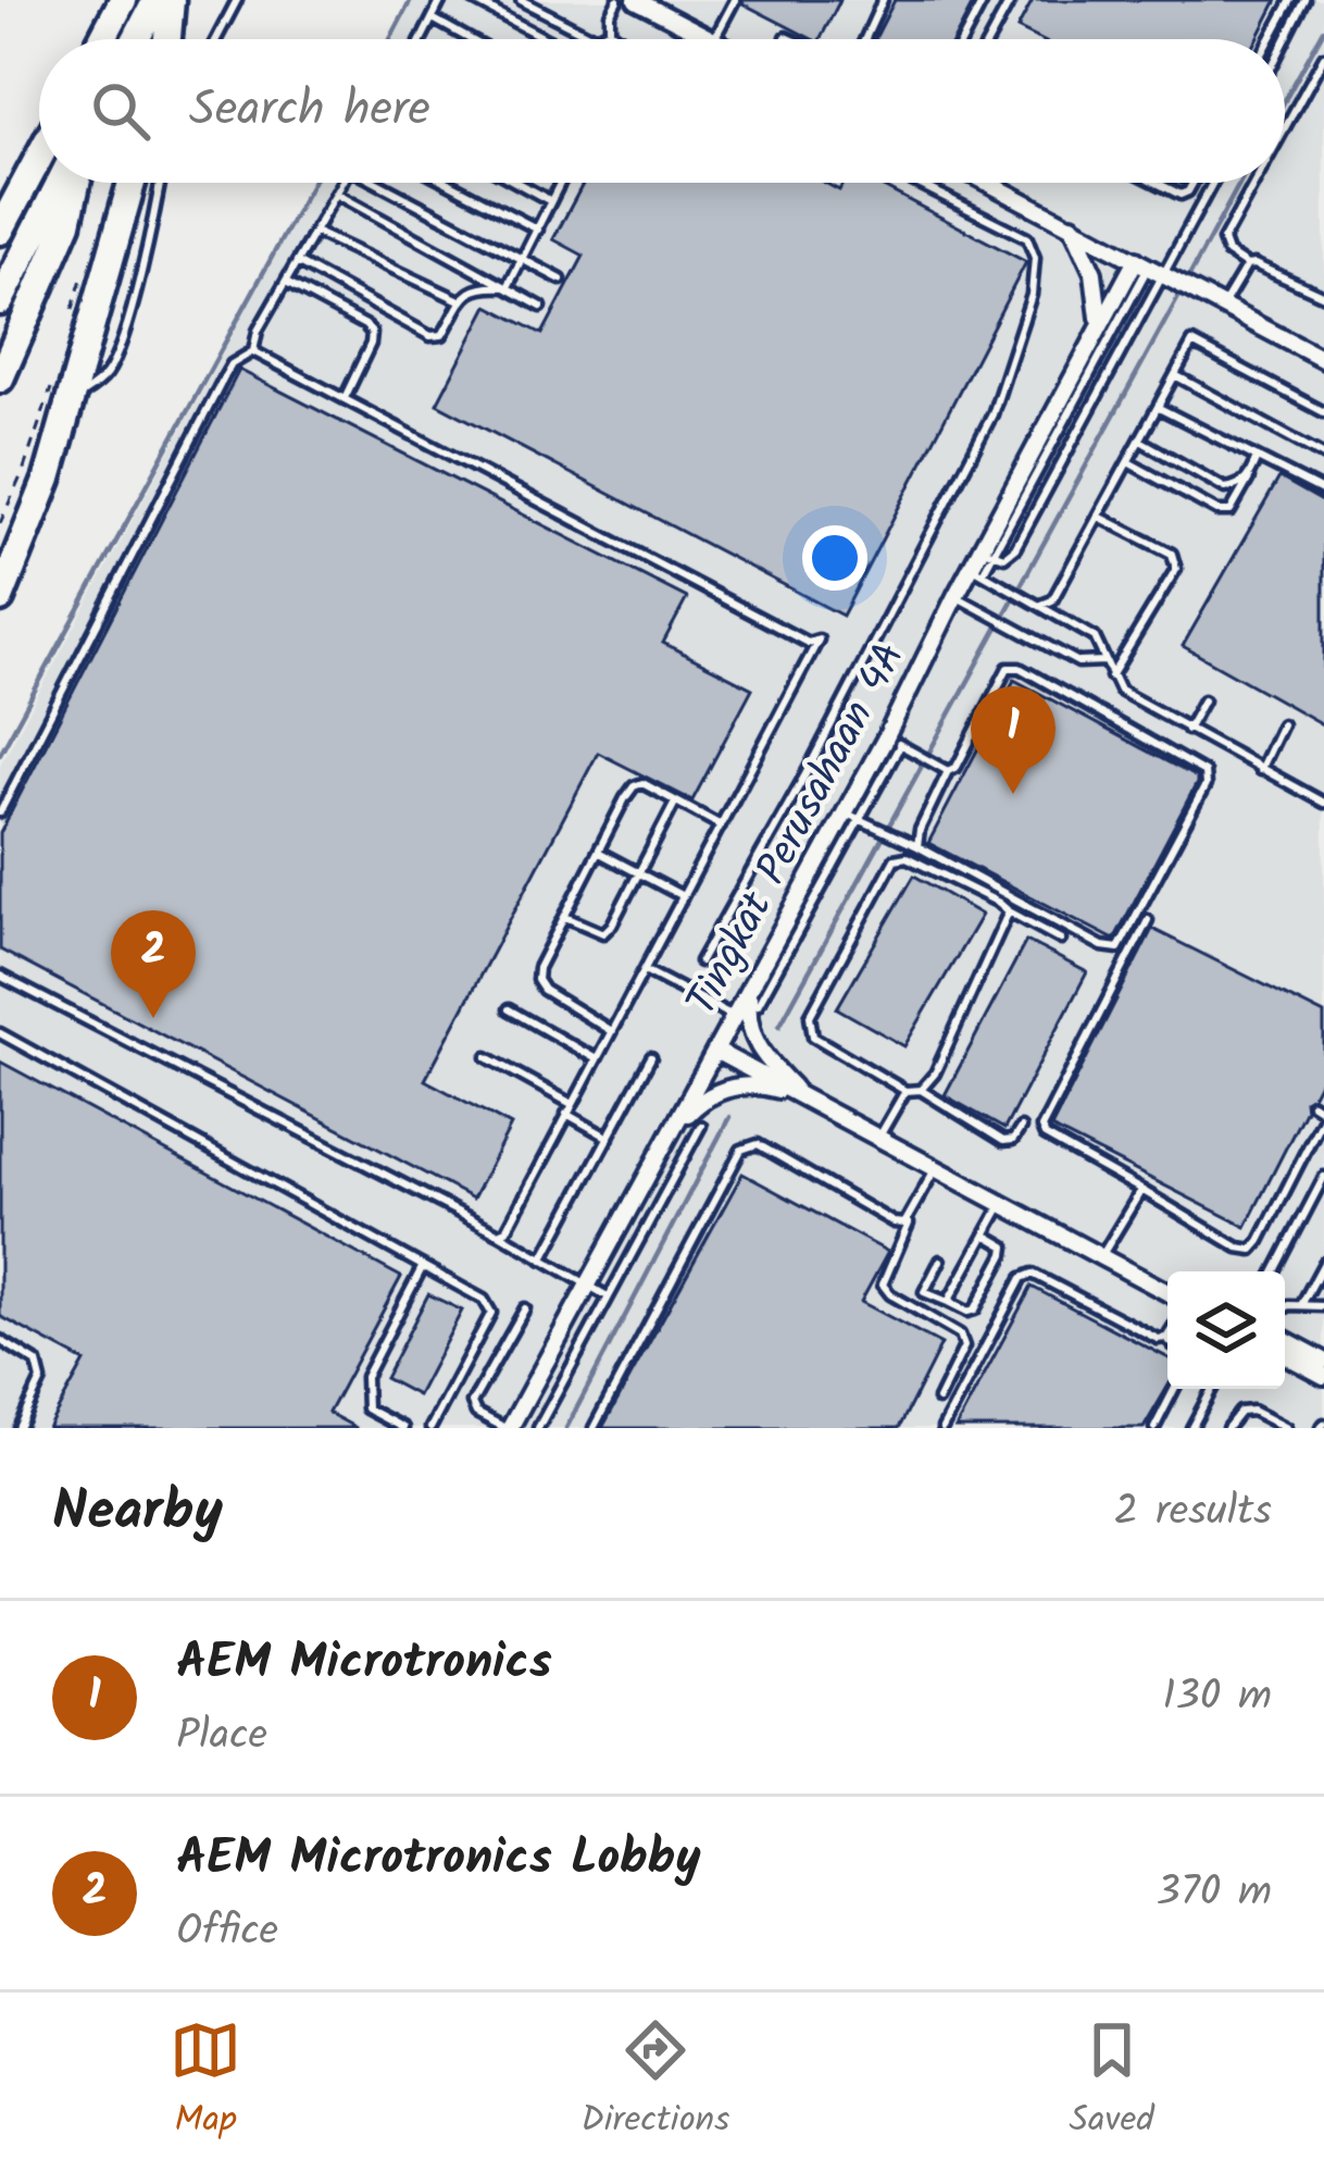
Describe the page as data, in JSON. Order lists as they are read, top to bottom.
{
  "streets": {
    "street": ["Tingkat Perusahaan 4A"]
  },
  "page": {
    "search": "Search here",
    "pins": ["1", "2"],
    "heading": ["Nearby", "2 results"],
    "list": [
      {
        "mark": "1",
        "name": "AEM Microtronics",
        "note": "Place",
        "value": "130 m"
      },
      {
        "mark": "2",
        "name": "AEM Microtronics Lobby",
        "note": "Office",
        "value": "370 m"
      }
    ],
    "nav": ["Map", "Directions", "Saved"]
  }
}
